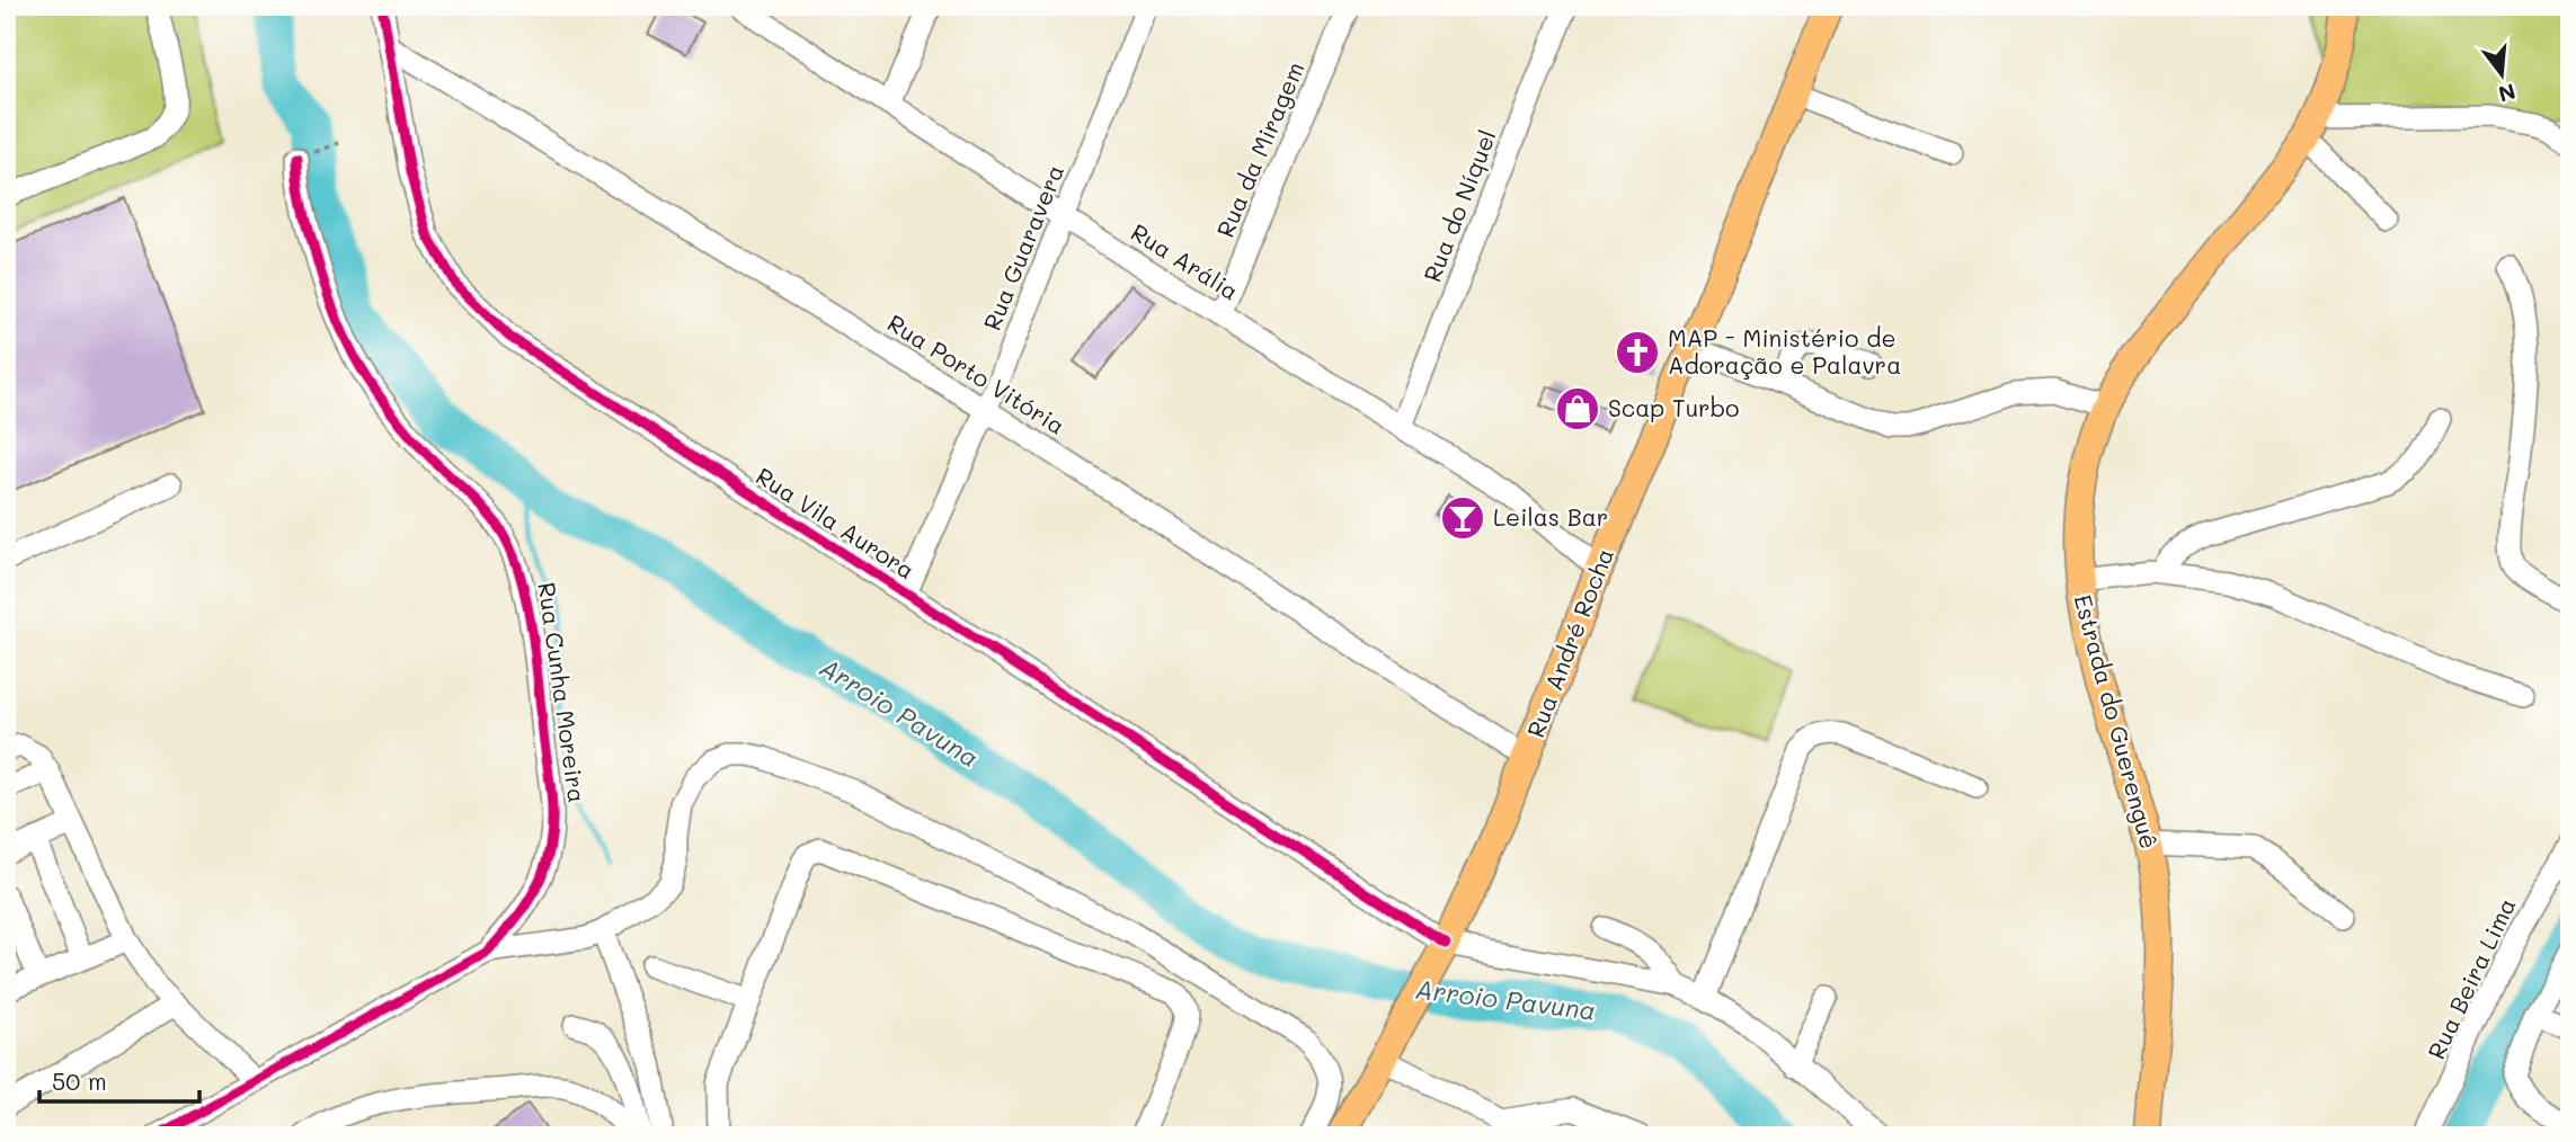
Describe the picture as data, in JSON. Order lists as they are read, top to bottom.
{
  "streets": {
    "main road": ["Rua André Rocha", "Estrada do Guerenguê"],
    "street": [
      "Rua da Miragem",
      "Rua do Níquel",
      "Rua Guaravera",
      "Rua Arália",
      "Rua Porto Vitória",
      "Rua Vila Aurora",
      "Rua Cunha Moreira",
      "Rua Beira Lima"
    ]
  },
  "crossings": [
    ["Rua da Miragem", "Rua Arália"],
    ["Rua do Níquel", "Rua Arália"],
    ["Rua Guaravera", "Rua Arália"],
    ["Rua Guaravera", "Rua Porto Vitória"],
    ["Rua Guaravera", "Rua Vila Aurora"],
    ["Rua Arália", "Rua André Rocha"],
    ["Rua Porto Vitória", "Rua Vila Aurora"],
    ["Rua Porto Vitória", "Rua André Rocha"],
    ["Rua Vila Aurora", "Rua André Rocha"]
  ],
  "water": ["Arroio Pavuna"],
  "places": {
    "church": ["MAP - Ministério de Adoração e Palavra"],
    "shop": ["Scap Turbo"],
    "bar": ["Leilas Bar"]
  },
  "scale_bar": "50 m",
  "north": "bottom"
}
